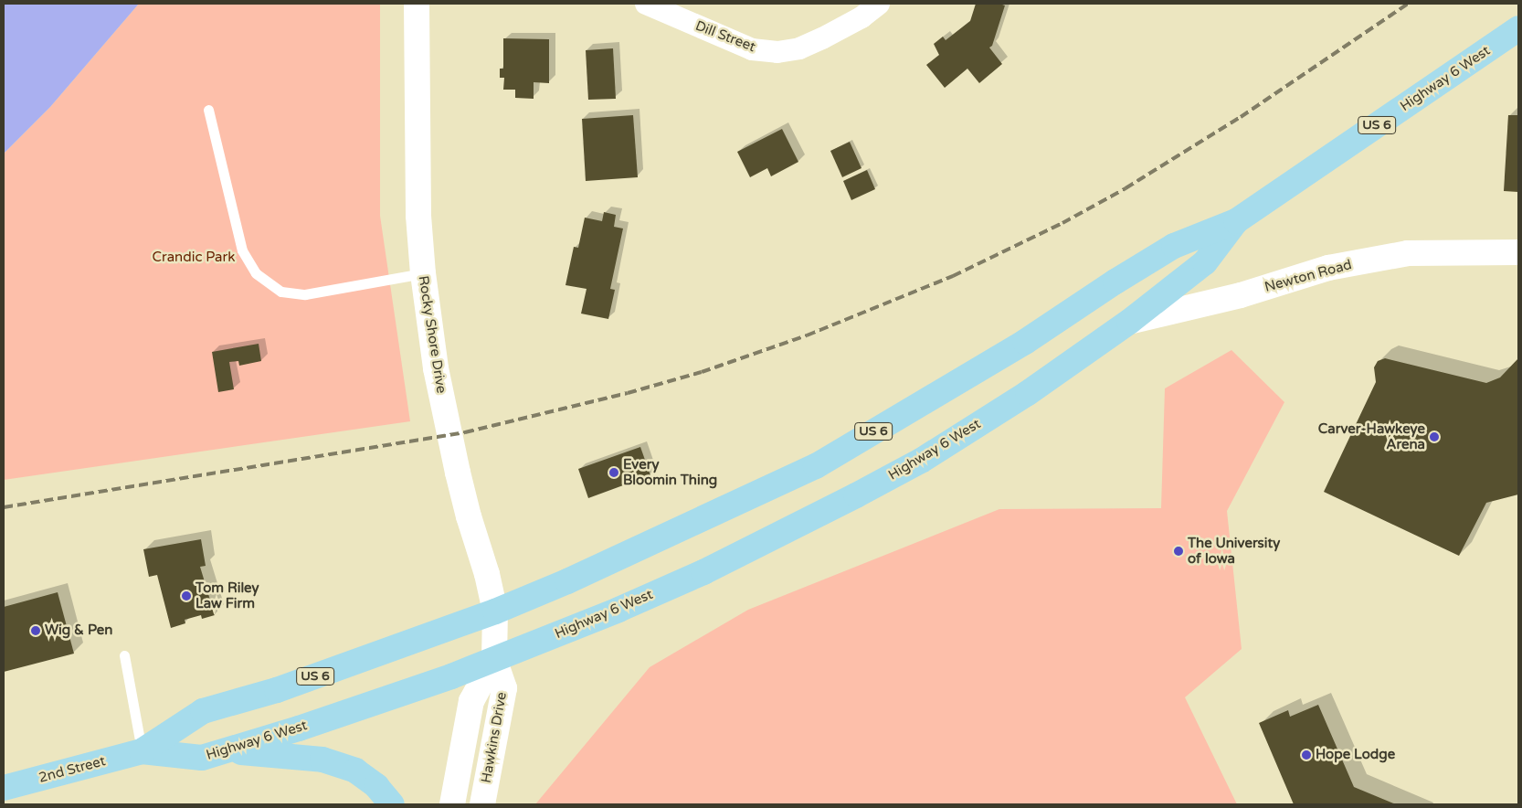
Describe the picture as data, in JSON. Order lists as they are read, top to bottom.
{
  "streets": {
    "main road": ["Highway 6 West", "US 6", "2nd Street"],
    "street": [
      "Dill Street",
      "Newton Road",
      "Rocky Shore Drive",
      "Hawkins Drive"
    ]
  },
  "crossings": [
    ["Highway 6 West", "Newton Road"],
    ["Highway 6 West", "Rocky Shore Drive"],
    ["Highway 6 West", "Hawkins Drive"],
    ["Highway 6 West", "2nd Street"],
    ["Rocky Shore Drive", "Hawkins Drive"]
  ],
  "parks": ["Crandic Park"],
  "places": [
    "Carver-Hawkeye Arena",
    "Every Bloomin Thing",
    "The University of Iowa",
    "Tom Riley Law Firm",
    "Wig & Pen",
    "Hope Lodge"
  ]
}
